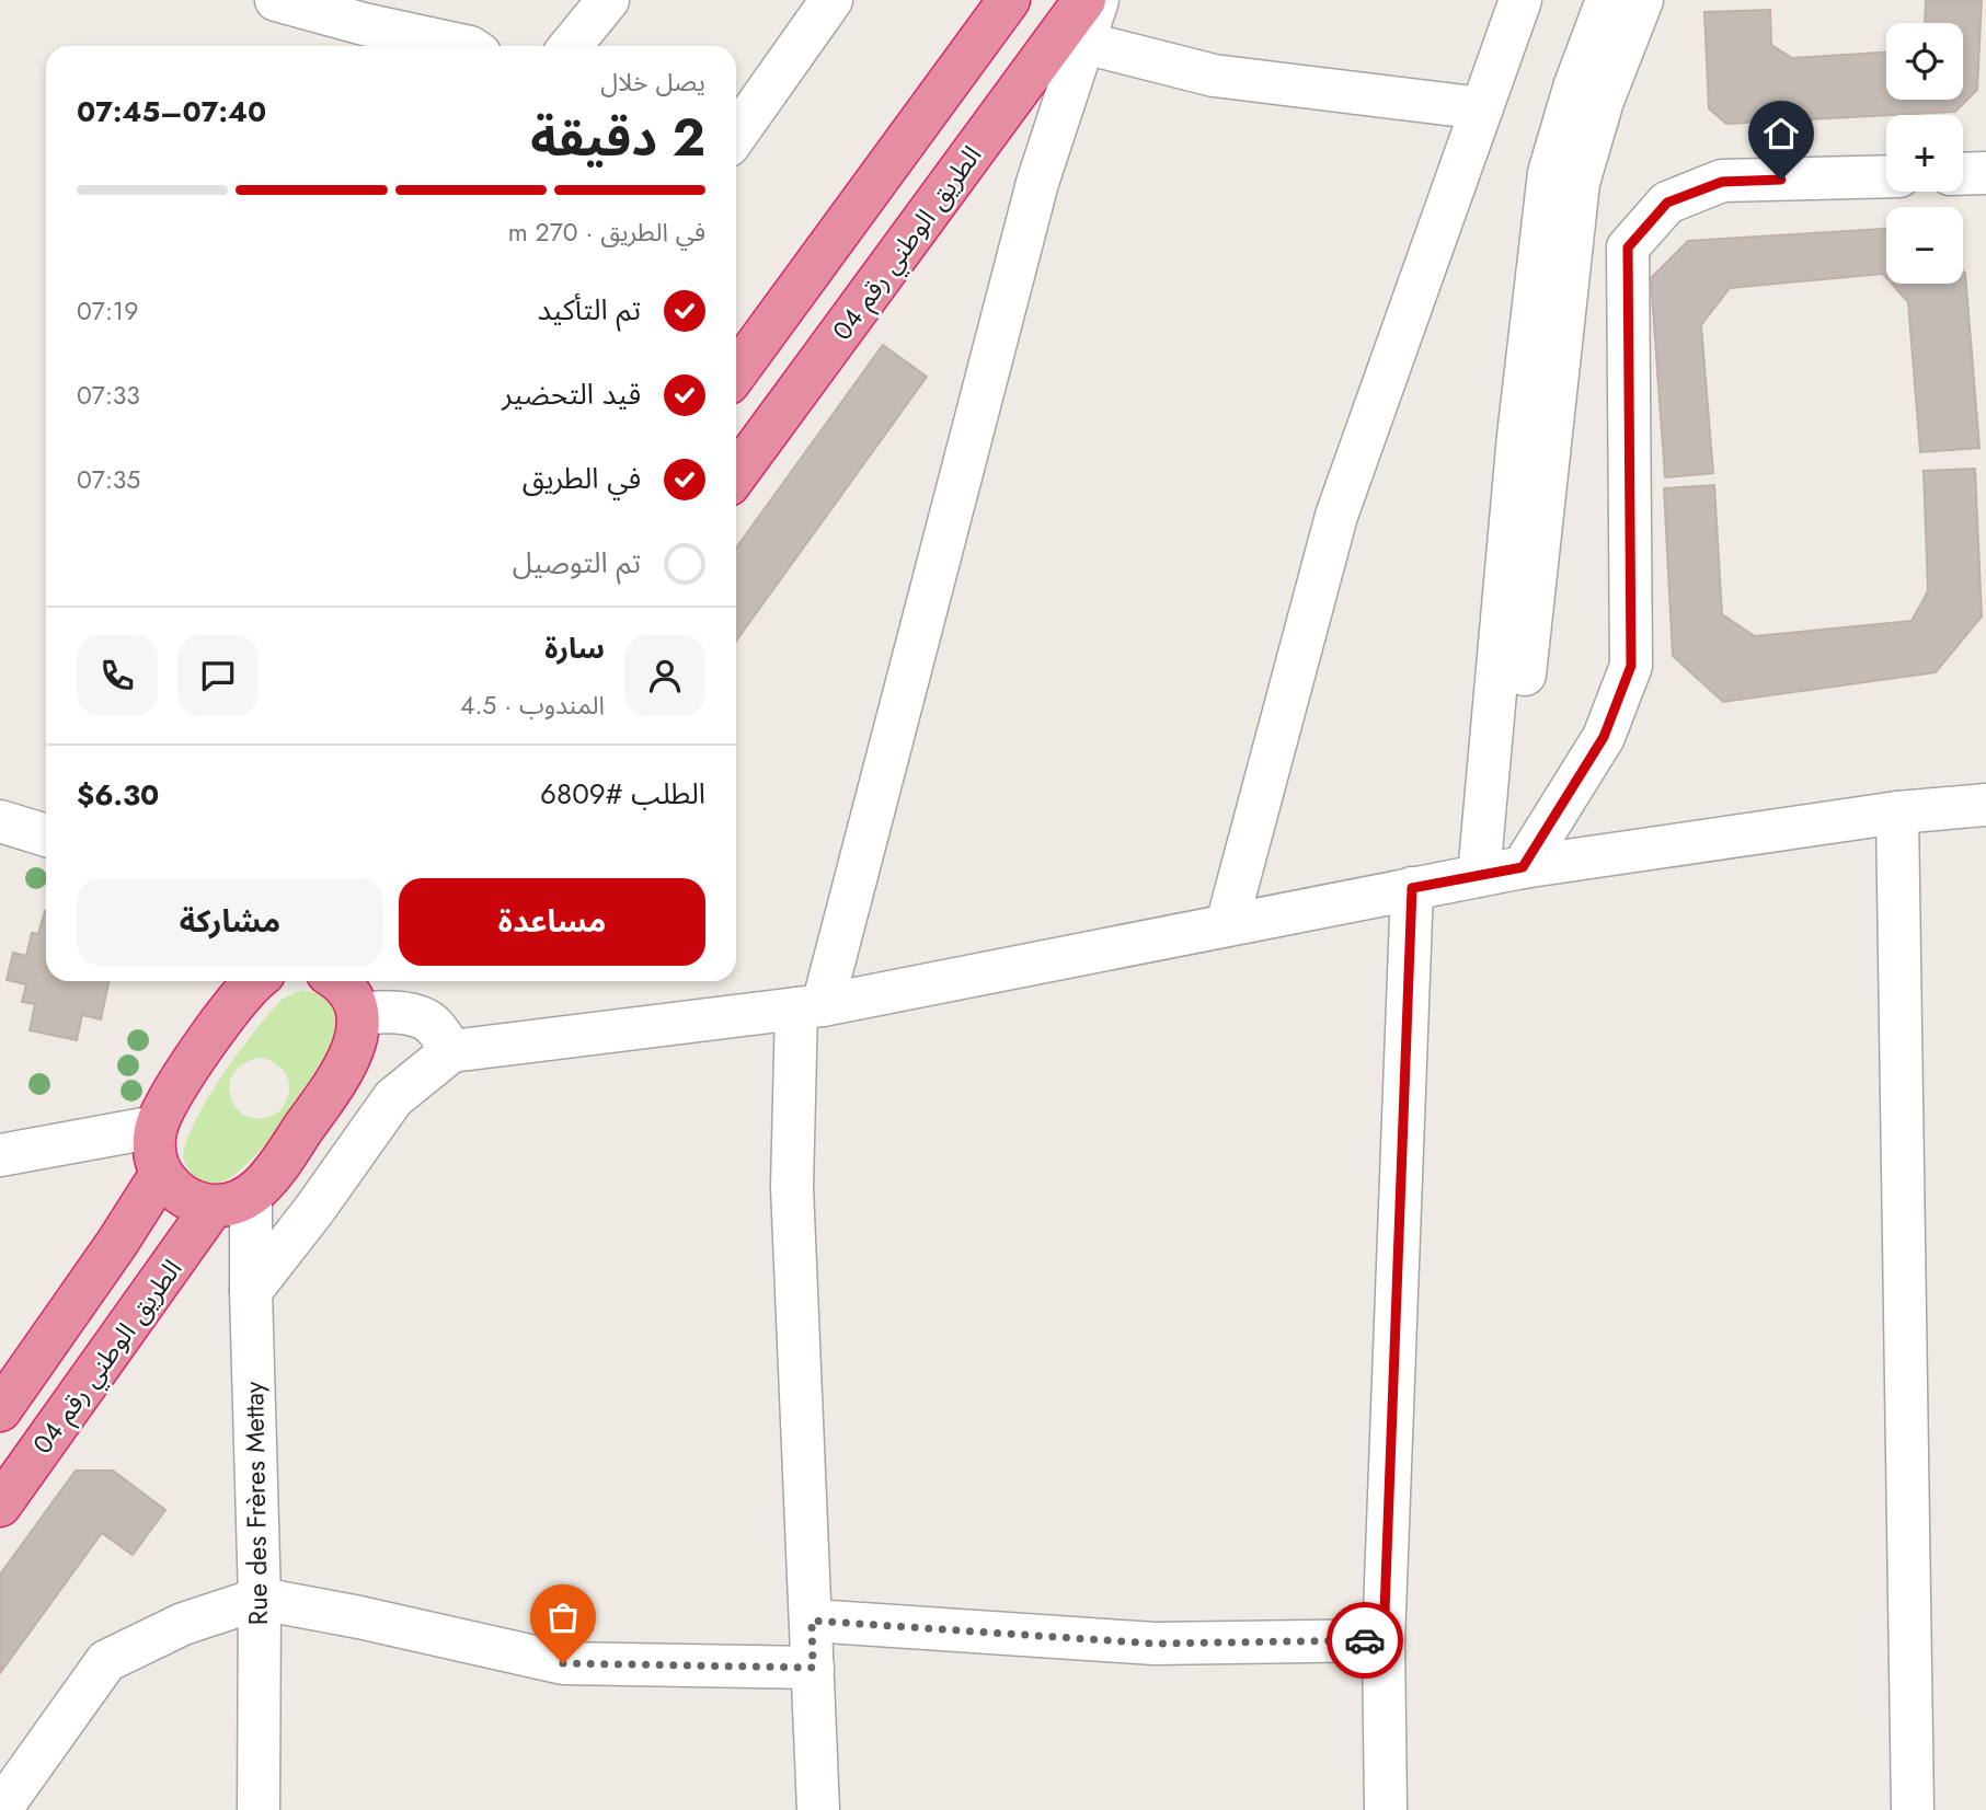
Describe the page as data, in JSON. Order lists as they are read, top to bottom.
{
  "streets": {
    "highway": ["الطريق الوطني رقم 04"],
    "street": ["Rue des Frères Mettay"]
  },
  "crossings": [
    ["الطريق الوطني رقم 04", "Rue des Frères Mettay"]
  ],
  "page": {
    "map_buttons": ["+", "−"],
    "heading": ["2 دقيقة", "يصل خلال", "07:40–07:45"],
    "panel": [
      "سارة",
      "المندوب · 4.5",
      "الطلب #6809",
      "$6.30"
    ],
    "bar": "في الطريق · 270 m",
    "list": [
      ["تم التأكيد", "07:19"],
      ["قيد التحضير", "07:33"],
      ["في الطريق", "07:35"],
      "تم التوصيل"
    ],
    "buttons": ["مساعدة", "مشاركة"]
  }
}
